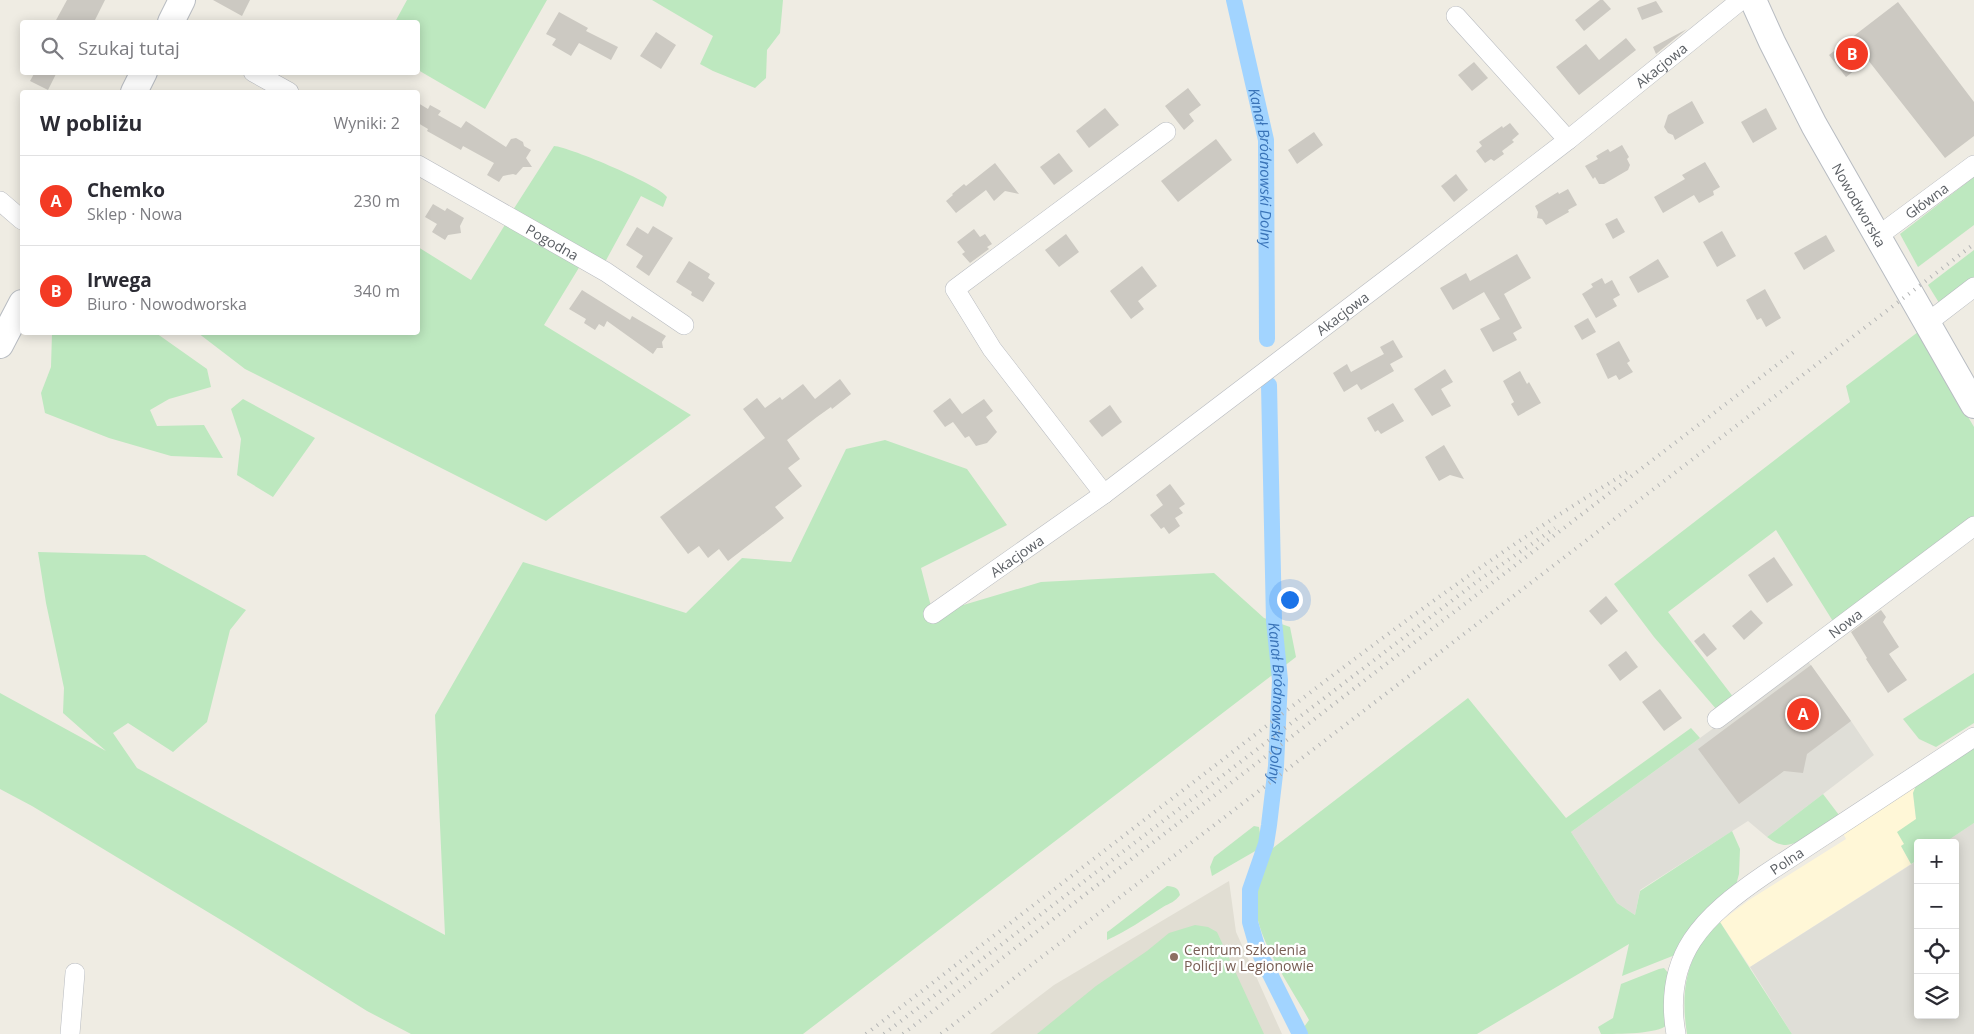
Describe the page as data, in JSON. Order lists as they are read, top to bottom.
{
  "streets": {
    "main road": ["Nowodworska"],
    "street": [
      "Akacjowa",
      "Główna",
      "Pogodna",
      "Nowa",
      "Polna"
    ]
  },
  "crossings": [
    ["Główna", "Nowodworska"]
  ],
  "water": ["Kanał Bródnowski Dolny"],
  "places": ["Centrum Szkolenia Policji w Legionowie"],
  "page": {
    "search": "Szukaj tutaj",
    "pins": ["B", "A"],
    "heading": ["W pobliżu", "Wyniki: 2"],
    "list": [
      {
        "mark": "A",
        "name": "Chemko",
        "note": "Sklep · Nowa",
        "value": "230 m"
      },
      {
        "mark": "B",
        "name": "Irwega",
        "note": "Biuro · Nowodworska",
        "value": "340 m"
      }
    ],
    "map_buttons": ["+", "−"]
  }
}
